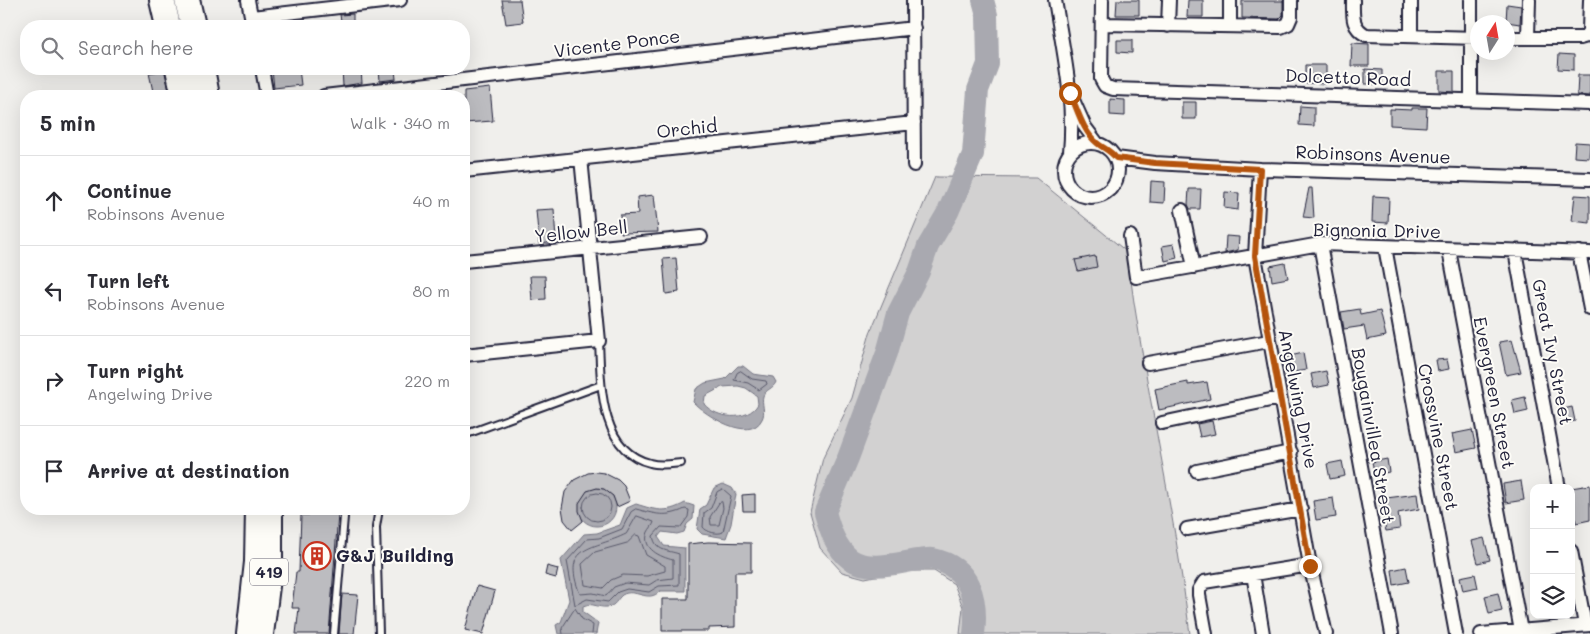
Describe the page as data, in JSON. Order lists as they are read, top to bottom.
{
  "streets": {
    "highway": ["419"],
    "street": [
      "Vicente Ponce",
      "Dolcetto Road",
      "Orchid",
      "Robinsons Avenue",
      "Bignonia Drive",
      "Yellow Bell",
      "Great Ivy Street",
      "Evergreen Street",
      "Angelwing Drive",
      "Bougainvillea Street",
      "Crossvine Street"
    ]
  },
  "crossings": [
    ["Robinsons Avenue", "Angelwing Drive"],
    ["Bignonia Drive", "Great Ivy Street"],
    ["Bignonia Drive", "Evergreen Street"],
    ["Bignonia Drive", "Angelwing Drive"],
    ["Bignonia Drive", "Bougainvillea Street"],
    ["Bignonia Drive", "Crossvine Street"]
  ],
  "places": {
    "building": ["G&J Building"]
  },
  "north": "top",
  "page": {
    "search": "Search here",
    "heading": ["5 min", "Walk · 340 m"],
    "list": [
      ["Continue", "Robinsons Avenue", "40 m"],
      ["Turn left", "Robinsons Avenue", "80 m"],
      ["Turn right", "Angelwing Drive", "220 m"],
      "Arrive at destination"
    ],
    "map_buttons": ["+", "−"]
  }
}
